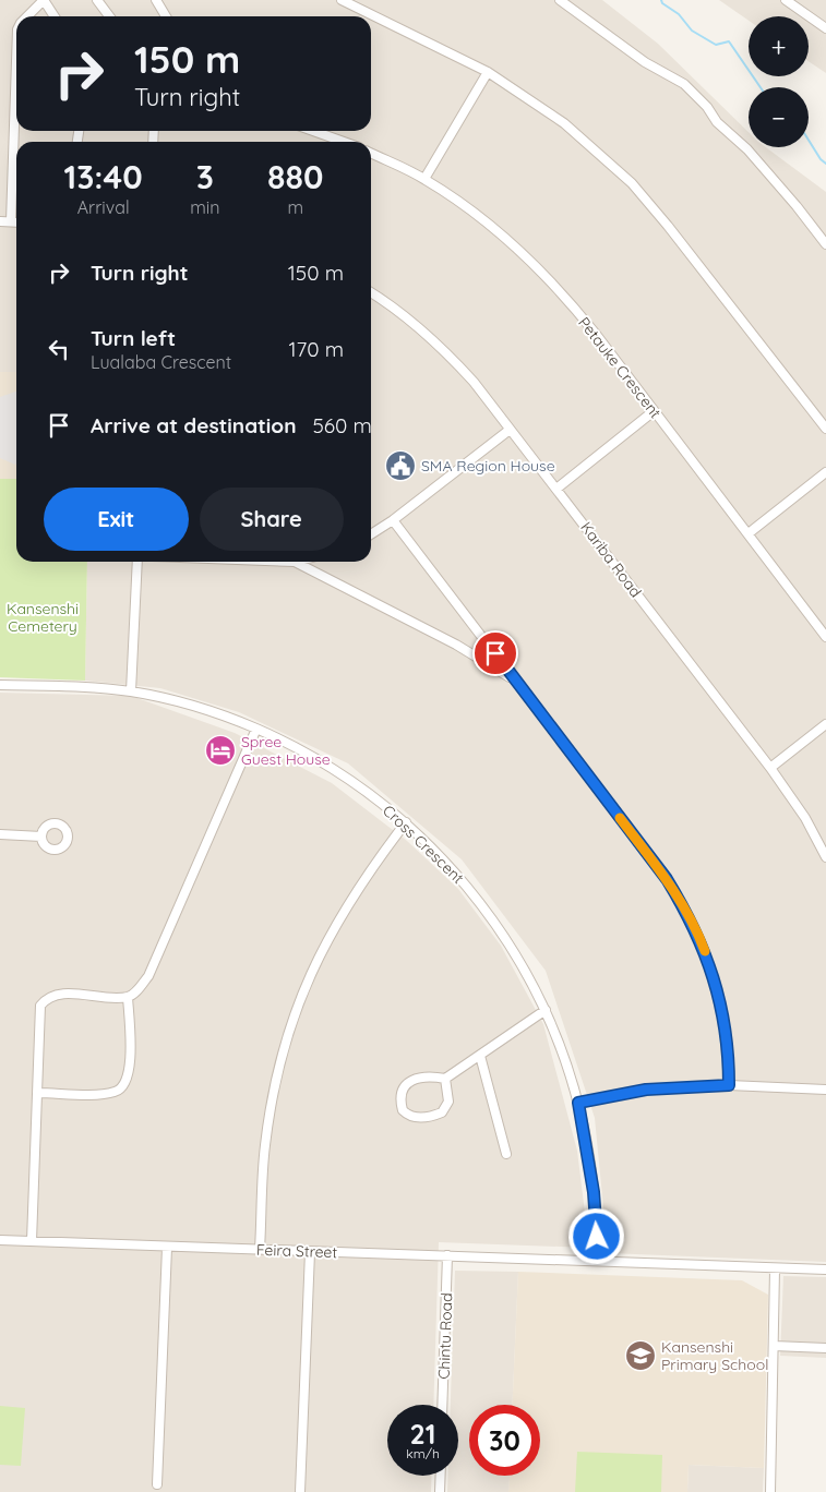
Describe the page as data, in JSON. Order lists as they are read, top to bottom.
{
  "streets": {
    "street": [
      "Petauke Crescent",
      "Kariba Road",
      "Cross Crescent",
      "Feira Street",
      "Chintu Road"
    ]
  },
  "crossings": [
    ["Cross Crescent", "Feira Street"],
    ["Feira Street", "Chintu Road"]
  ],
  "parks": ["Kansenshi Cemetery"],
  "places": {
    "public building": ["SMA Region House"],
    "hotel": ["Spree Guest House"],
    "school or university": ["Kansenshi Primary School"]
  },
  "page": {
    "map_buttons": ["+", "−"],
    "turn": ["150 m", "Turn right"],
    "eta": [
      "13:40",
      "Arrival",
      "3",
      "min",
      "880",
      "m"
    ],
    "list": [
      {
        "name": "Turn right",
        "value": "150 m"
      },
      {
        "name": "Turn left",
        "note": "Lualaba Crescent",
        "value": "170 m"
      },
      {
        "name": "Arrive at destination",
        "value": "560 m"
      }
    ],
    "buttons": ["Exit", "Share"],
    "speed": "21 km/h",
    "limit": "30"
  }
}
